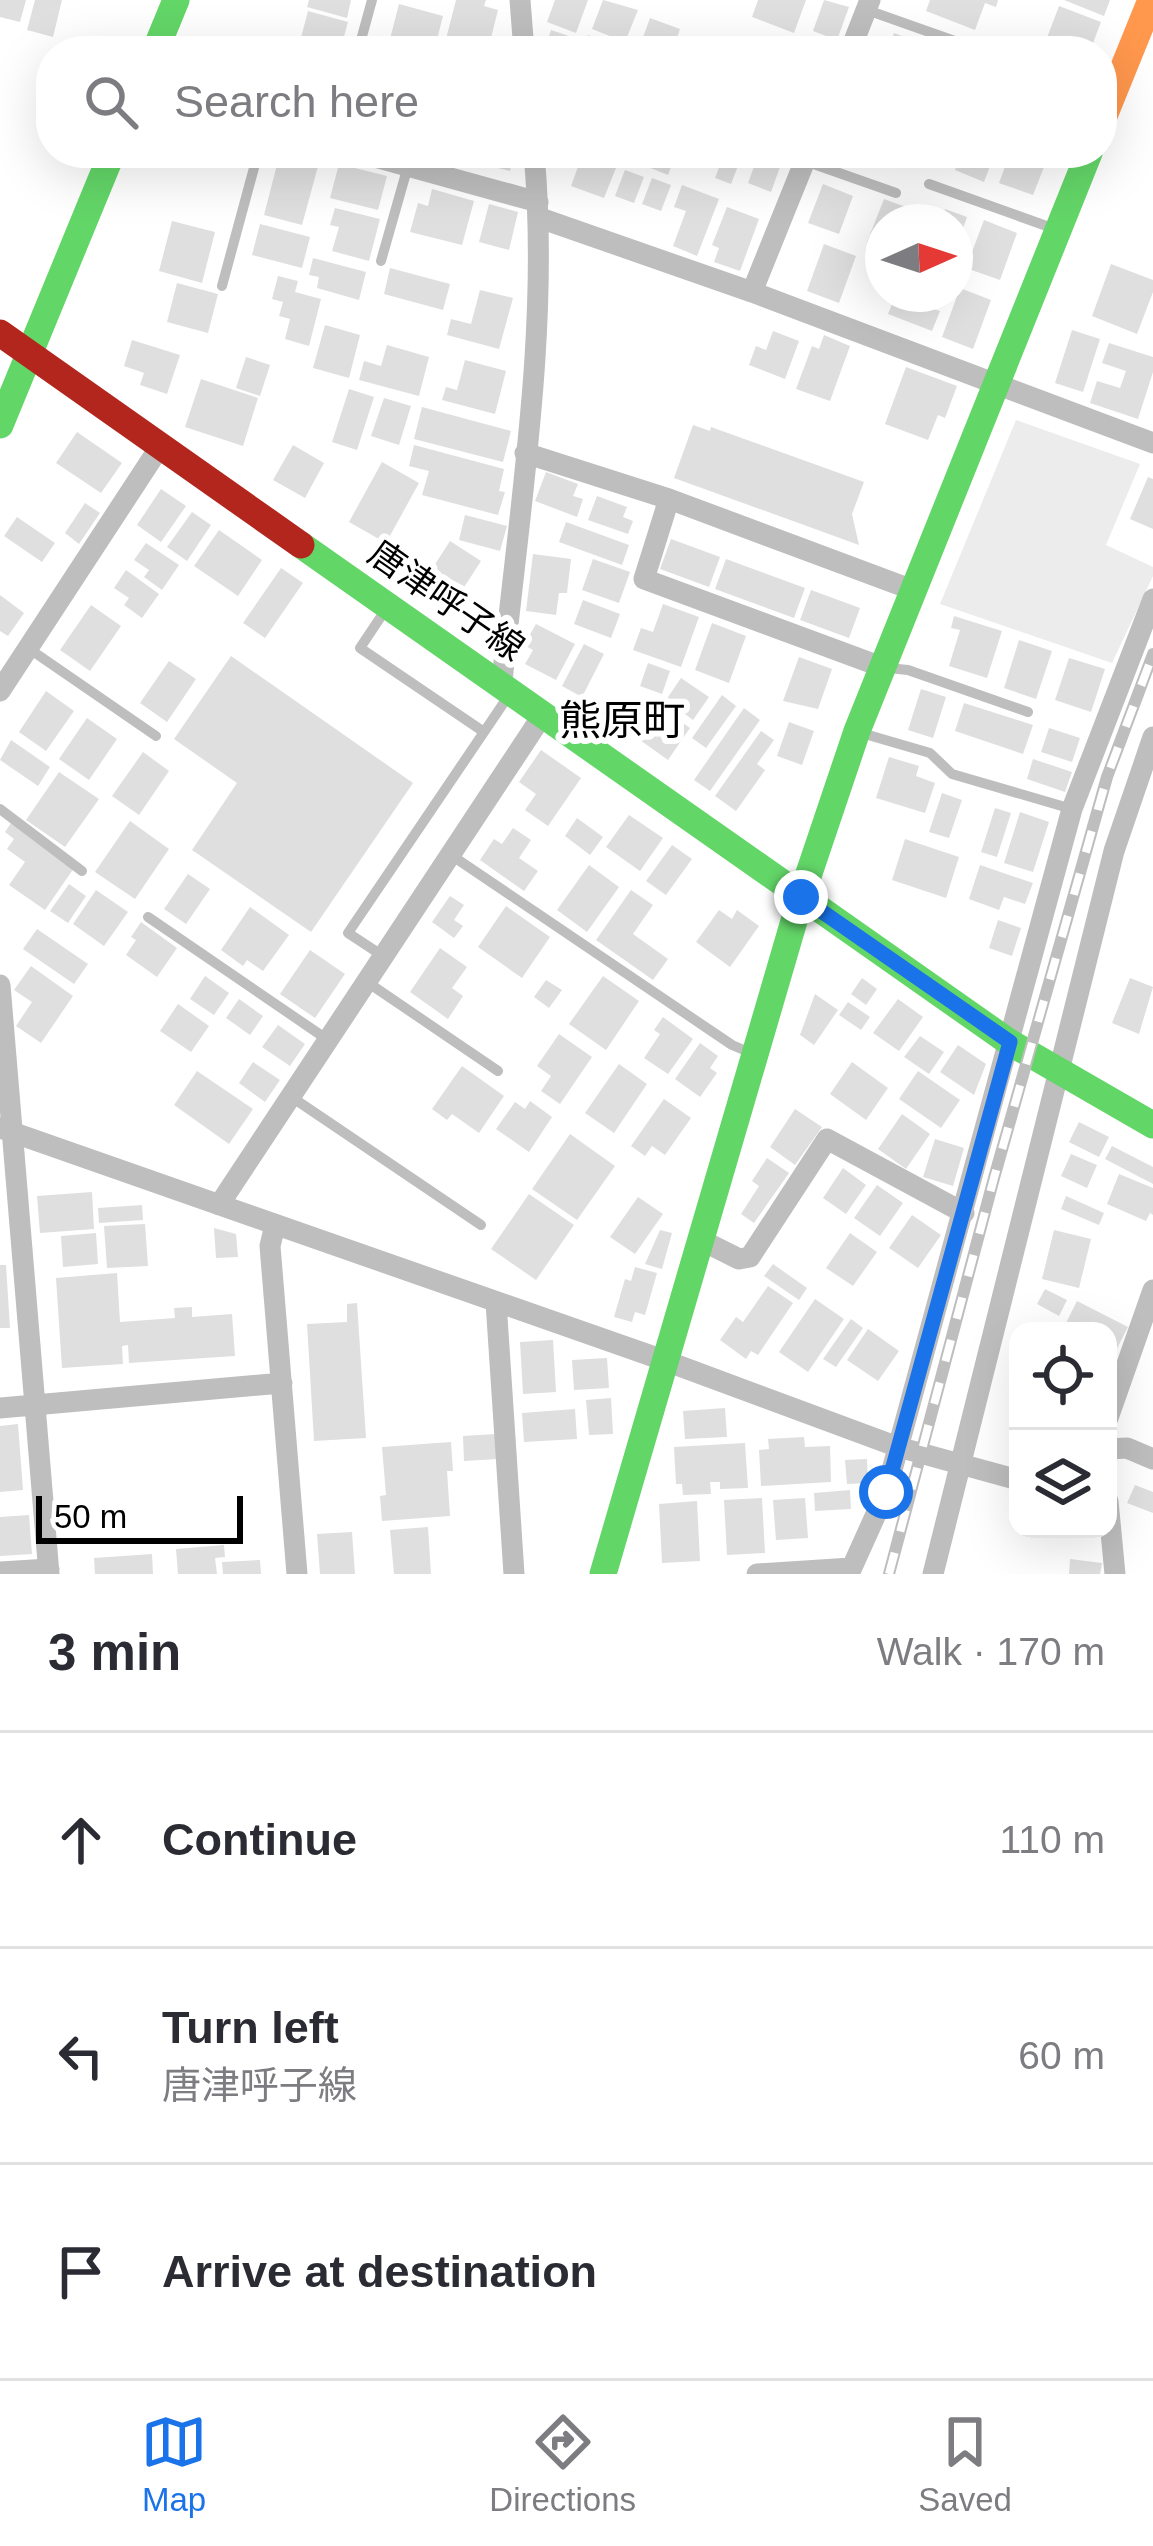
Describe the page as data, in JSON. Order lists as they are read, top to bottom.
{
  "streets": {
    "street": ["唐津呼子線"]
  },
  "districts": ["熊原町"],
  "scale_bar": "50 m",
  "north": "right",
  "page": {
    "search": "Search here",
    "scale": "50 m",
    "heading": ["3 min", "Walk · 170 m"],
    "list": [
      ["Continue", "110 m"],
      ["Turn left", "唐津呼子線", "60 m"],
      "Arrive at destination"
    ],
    "nav": ["Map", "Directions", "Saved"]
  }
}
